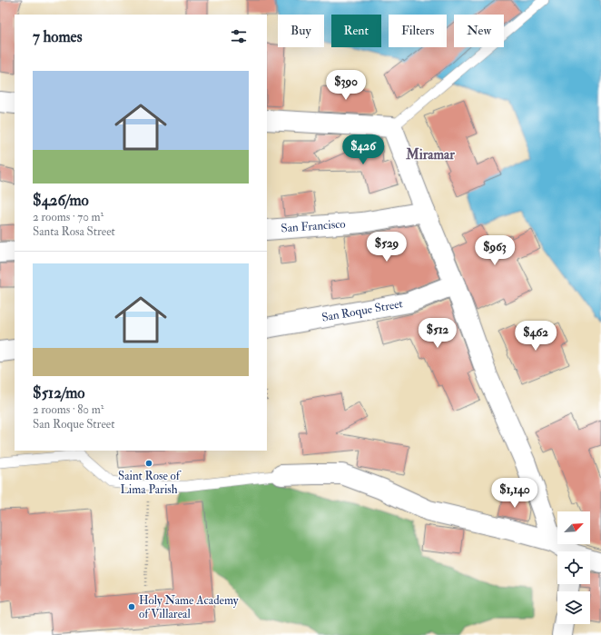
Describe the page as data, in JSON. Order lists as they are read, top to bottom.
{
  "streets": {
    "street": ["San Francisco", "San Roque Street"]
  },
  "districts": ["Miramar"],
  "places": ["Saint Rose of Lima Parish", "Holy Name Academy of Villareal"],
  "north": "top right",
  "page": {
    "chip": [
      "Buy",
      "Rent",
      "Filters",
      "New"
    ],
    "heading": "7 homes",
    "list": [
      {
        "name": "$426/mo",
        "note": "2 rooms · 70 m² · Santa Rosa Street"
      },
      {
        "name": "$512/mo",
        "note": "2 rooms · 80 m² · San Roque Street"
      }
    ],
    "price": [
      "$390",
      "$426",
      "$529",
      "$963",
      "$512",
      "$462",
      "$1,140"
    ]
  }
}
